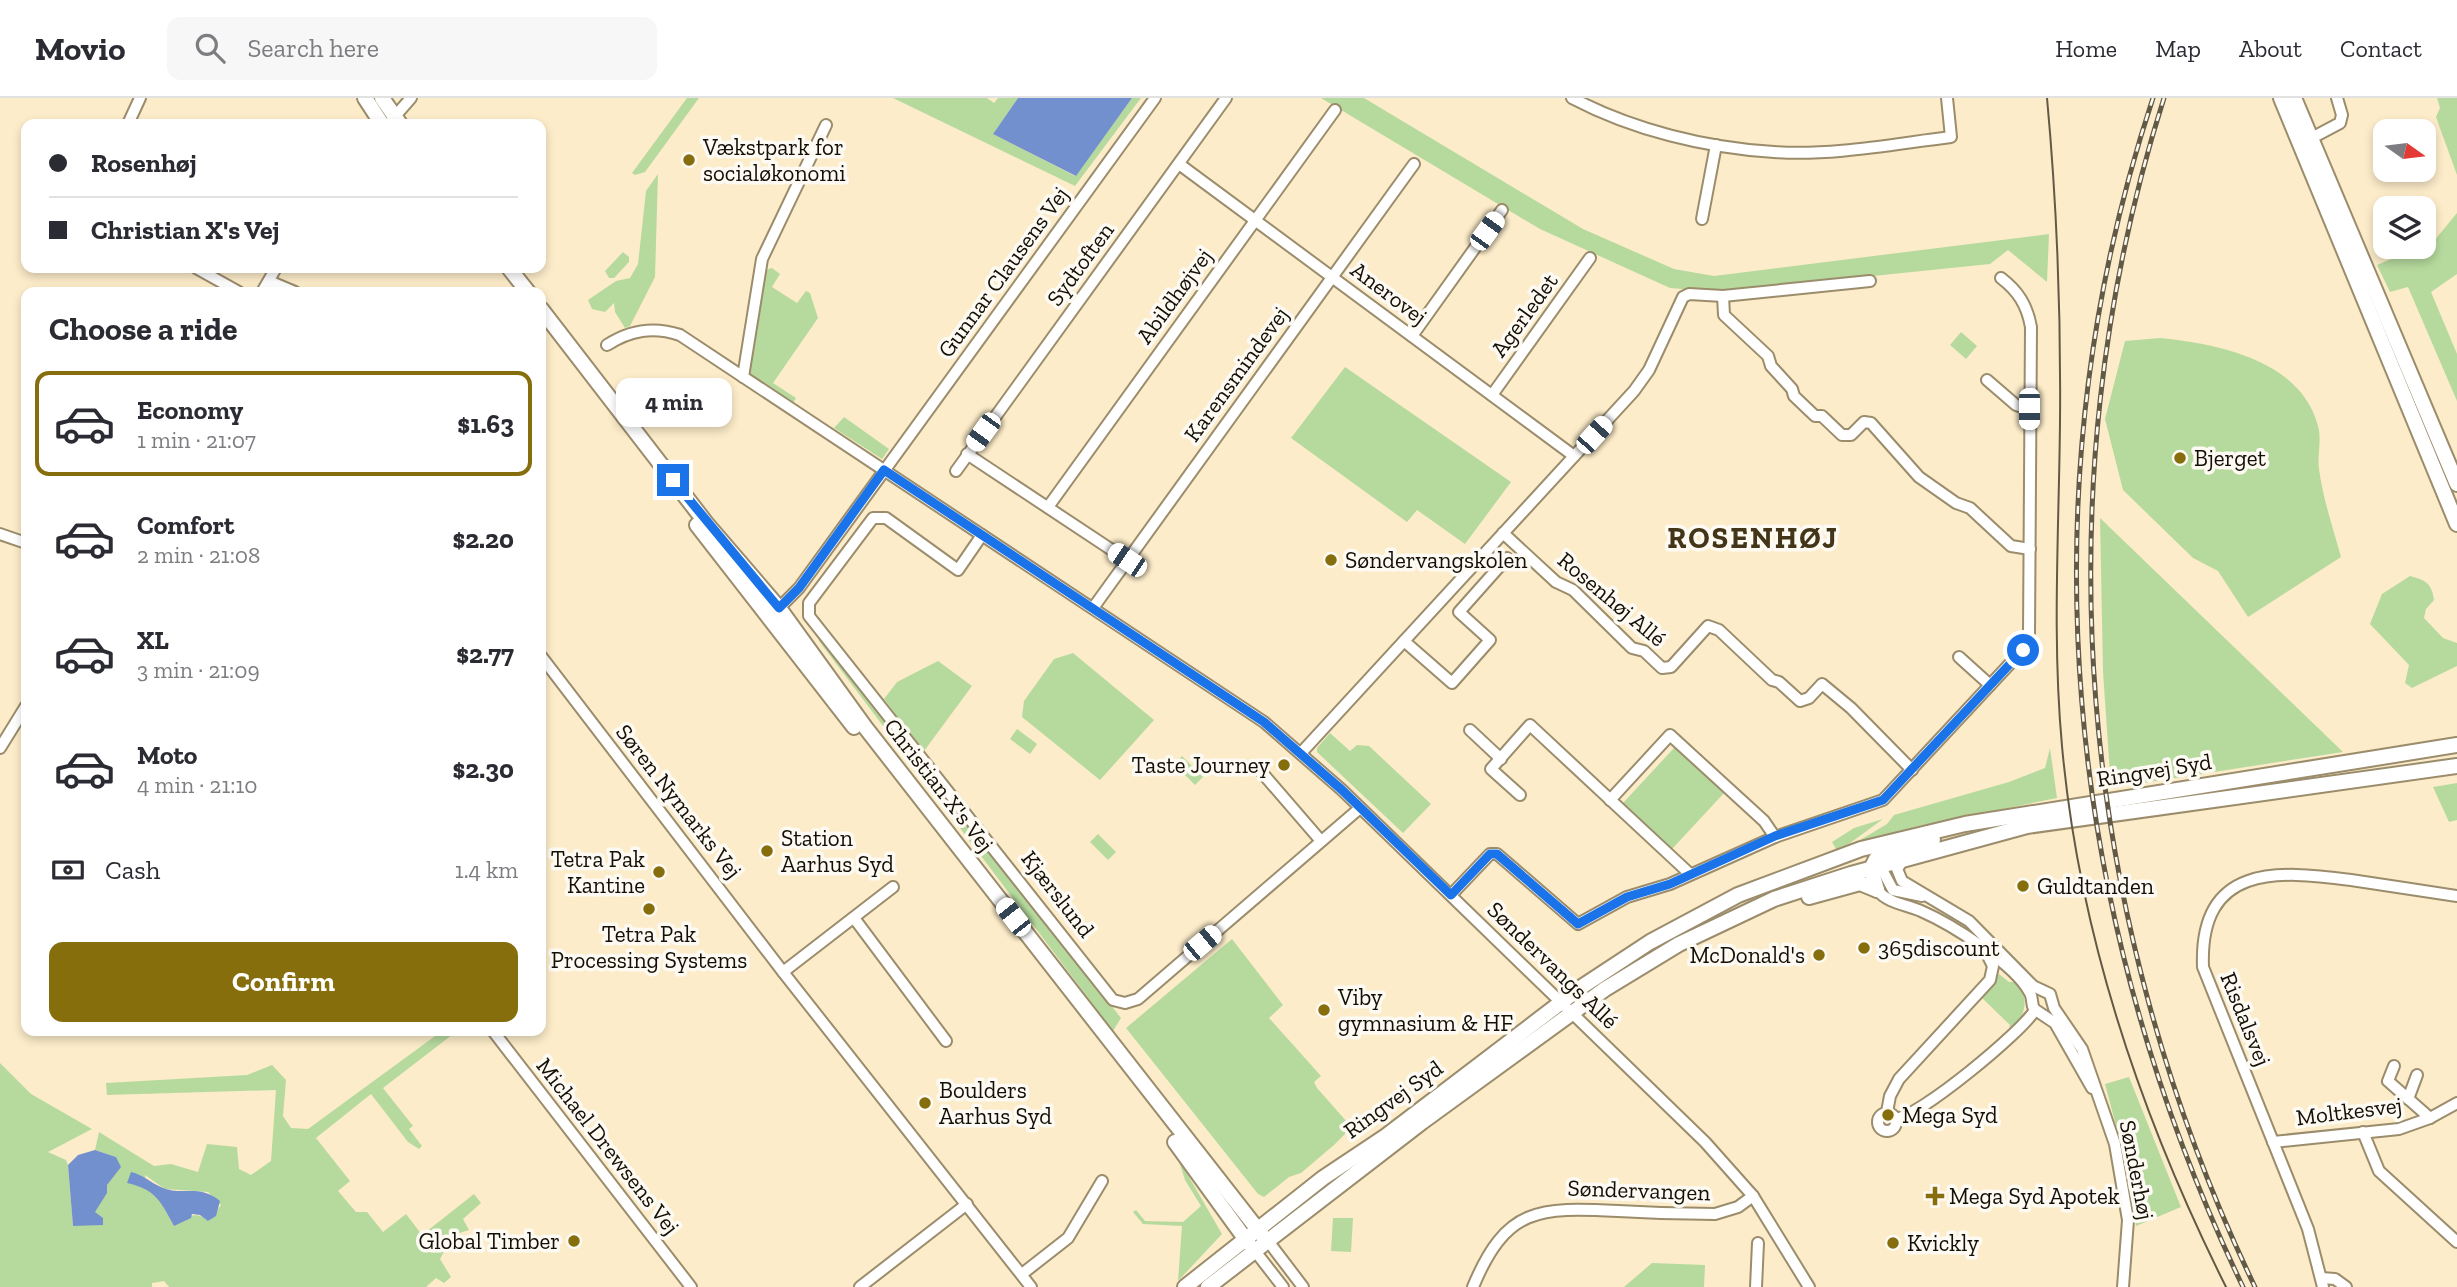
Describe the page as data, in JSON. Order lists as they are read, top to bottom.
{
  "streets": {
    "main road": ["Ringvej Syd", "Christian X's Vej"],
    "street": [
      "Sydtoften",
      "Gunnar Clausens Vej",
      "Anerovej",
      "Abildhøjvej",
      "Agerledet",
      "Karensmindevej",
      "Rosenhøj Allé",
      "Søren Nymarks Vej",
      "Kjærslund",
      "Søndervangs Allé",
      "Risdalsvej",
      "Moltkesvej",
      "Michael Drewsens Vej",
      "Sønderhøj",
      "Søndervangen"
    ]
  },
  "crossings": [
    ["Sydtoften", "Anerovej"],
    ["Gunnar Clausens Vej", "Christian X's Vej"],
    ["Gunnar Clausens Vej", "Søndervangs Allé"],
    ["Anerovej", "Abildhøjvej"],
    ["Anerovej", "Agerledet"],
    ["Anerovej", "Karensmindevej"],
    ["Karensmindevej", "Søndervangs Allé"],
    ["Ringvej Syd", "Christian X's Vej"],
    ["Ringvej Syd", "Søndervangs Allé"],
    ["Kjærslund", "Søndervangs Allé"],
    ["Søndervangs Allé", "Søndervangen"],
    ["Risdalsvej", "Moltkesvej"]
  ],
  "districts": ["ROSENHØJ"],
  "places": {
    "other": [
      "Vækstpark for socialøkonomi",
      "Bjerget",
      "Søndervangskolen",
      "Taste Journey",
      "Station Aarhus Syd",
      "Tetra Pak Kantine",
      "Guldtanden",
      "Tetra Pak Processing Systems",
      "365discount",
      "McDonald's",
      "Viby gymnasium & HF",
      "Boulders Aarhus Syd",
      "Mega Syd",
      "Global Timber",
      "Kvickly"
    ],
    "health": ["Mega Syd Apotek"]
  },
  "north": "right",
  "page": {
    "header": "Movio",
    "search": "Search here",
    "nav": [
      "Home",
      "Map",
      "About",
      "Contact"
    ],
    "banner": ["Rosenhøj", "Christian X's Vej"],
    "heading": "Choose a ride",
    "list": [
      {
        "name": "Economy",
        "note": "1 min · 21:07",
        "value": "$1.63"
      },
      {
        "name": "Comfort",
        "note": "2 min · 21:08",
        "value": "$2.20"
      },
      {
        "name": "XL",
        "note": "3 min · 21:09",
        "value": "$2.77"
      },
      {
        "name": "Moto",
        "note": "4 min · 21:10",
        "value": "$2.30"
      }
    ],
    "bubble": "4 min",
    "pay": ["Cash", "1.4 km"],
    "buttons": "Confirm"
  }
}
